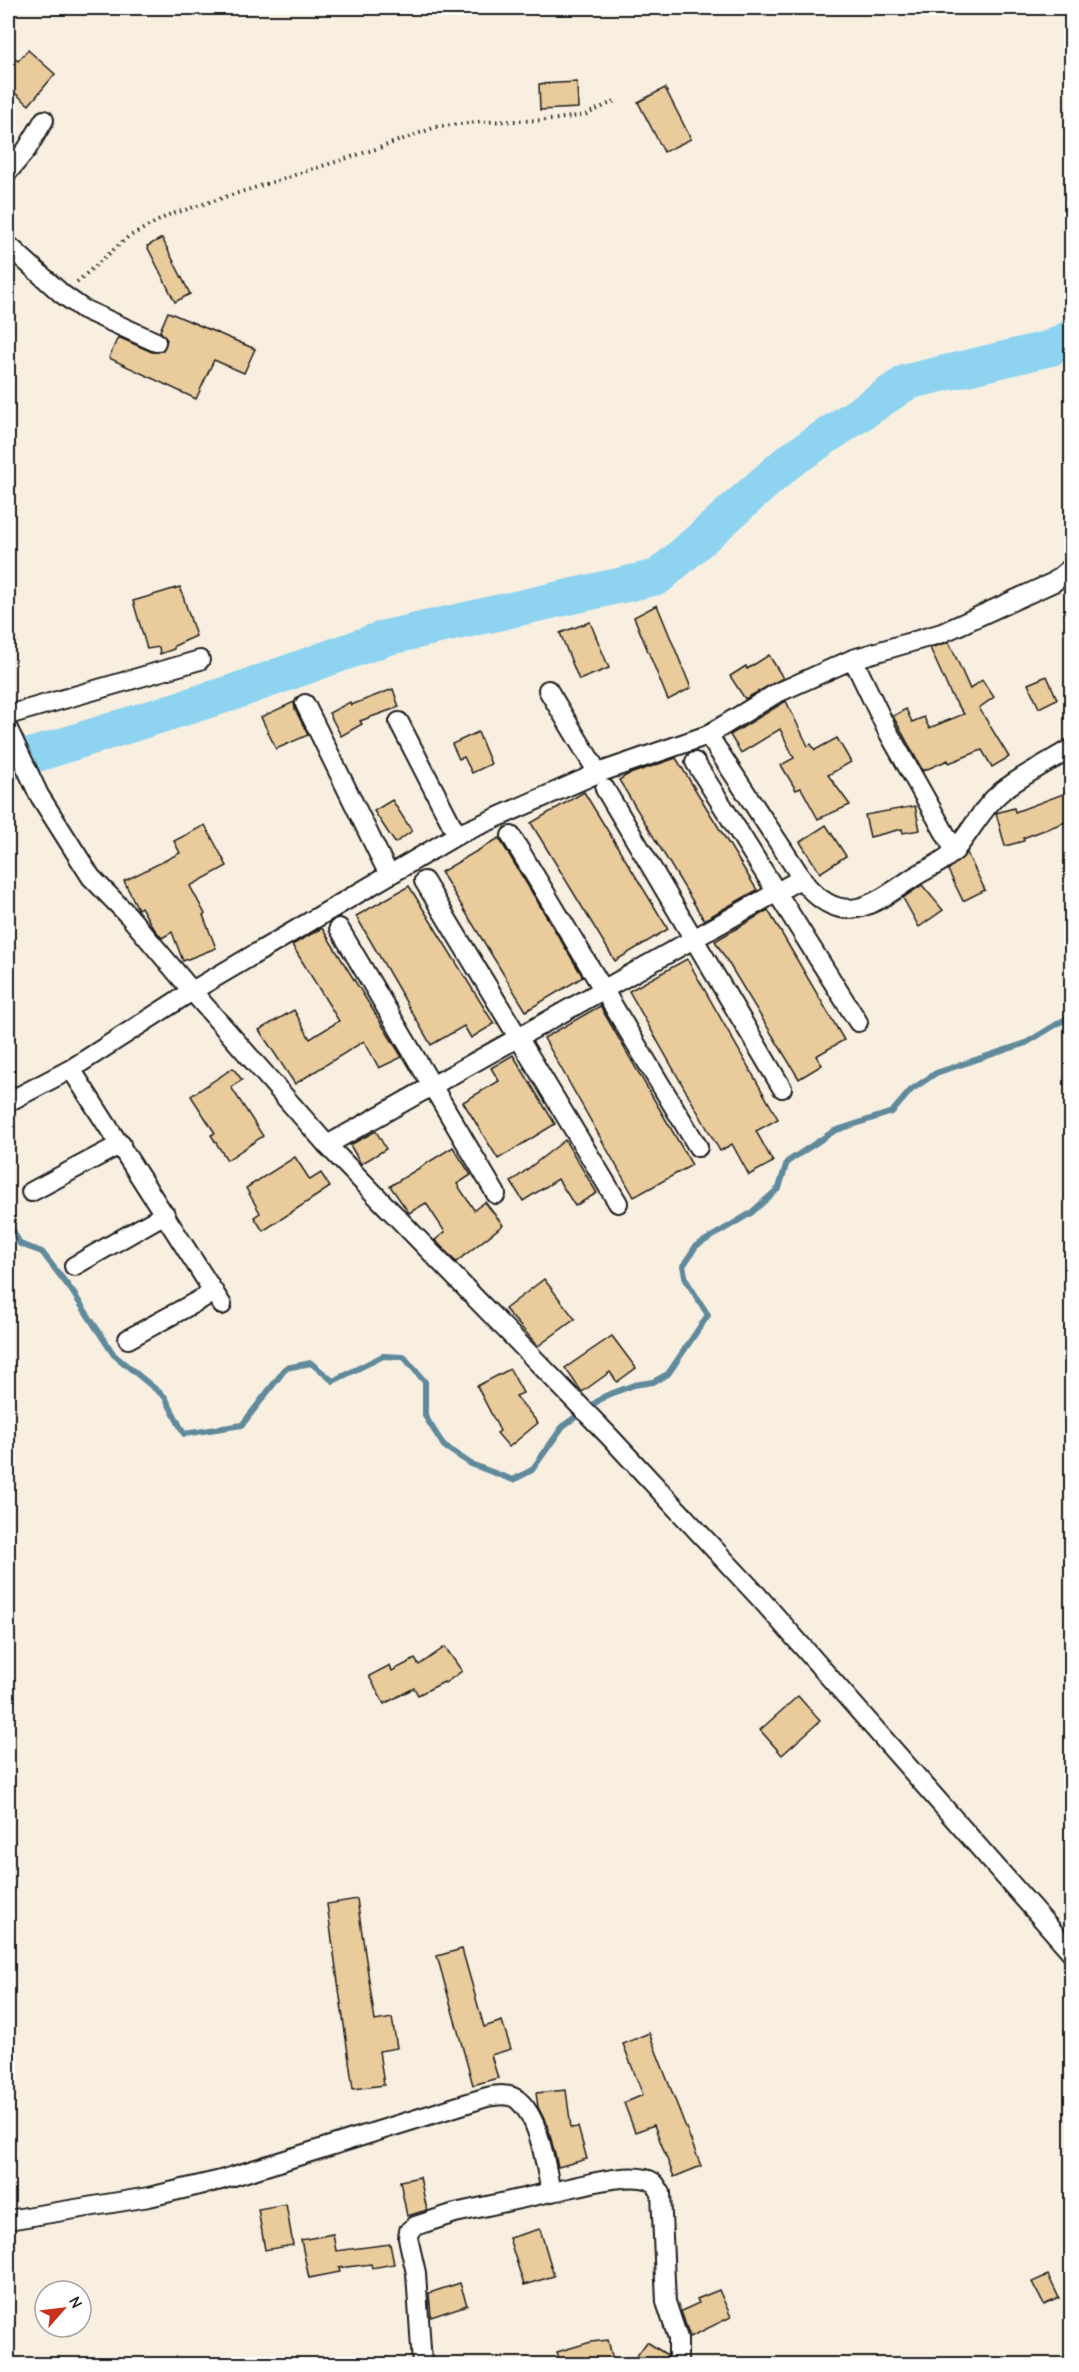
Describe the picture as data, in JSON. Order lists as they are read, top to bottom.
{
  "north": "top right"
}
